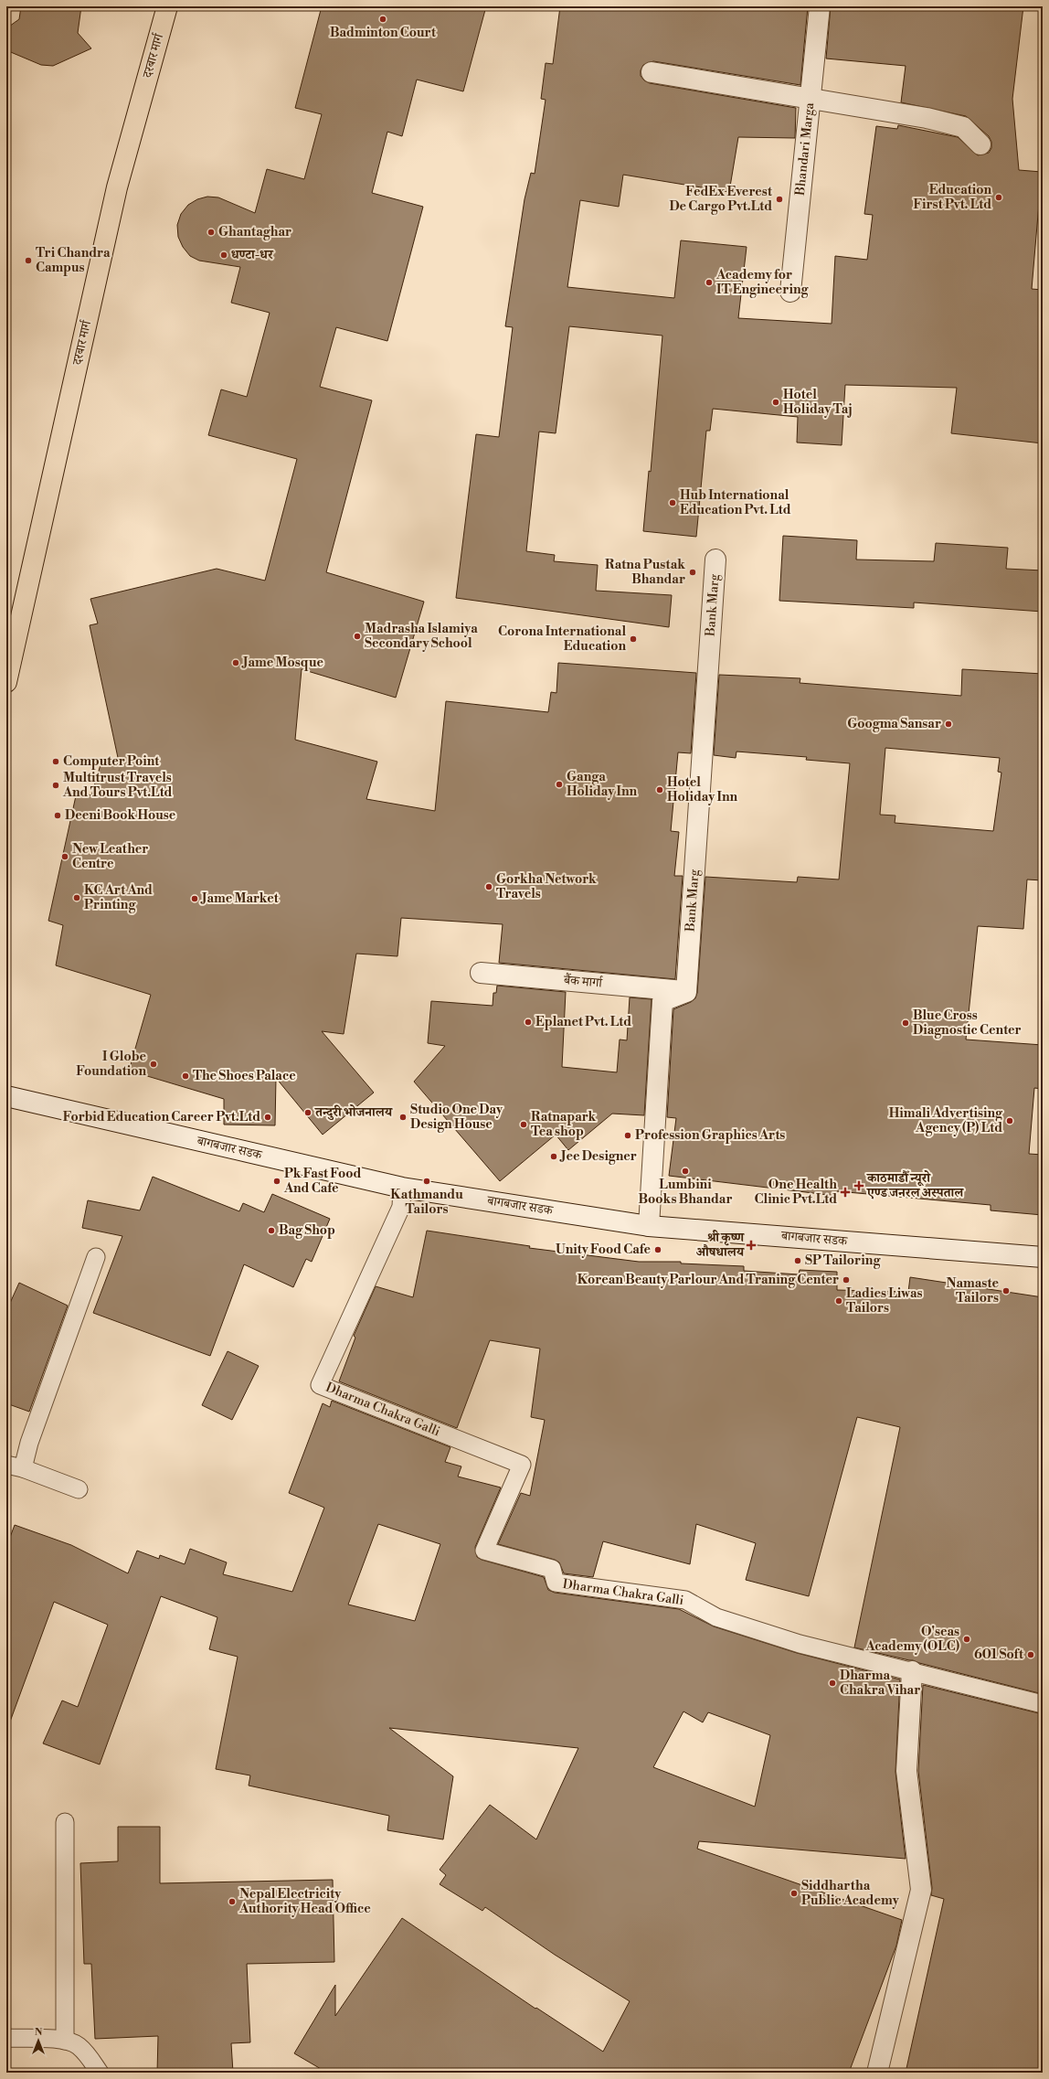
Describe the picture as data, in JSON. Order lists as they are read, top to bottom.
{
  "streets": {
    "main road": ["दरबार मार्ग"],
    "street": [
      "Bhandari Marga",
      "Bank Marg",
      "बैंक मार्गा",
      "बागबजार सडक"
    ],
    "lane": ["Dharma Chakra Galli"]
  },
  "crossings": [
    ["Bank Marg", "बैंक मार्गा"],
    ["बागबजार सडक", "Dharma Chakra Galli"]
  ],
  "places": {
    "other": [
      "Badminton Court",
      "Education First Pvt. Ltd",
      "FedEx Everest De Cargo Pvt.Ltd",
      "Ghantaghar",
      "धण्टा-धर",
      "Tri Chandra Campus",
      "Academy for IT Engineering",
      "Hotel Holiday Taj",
      "Hub International Education Pvt. Ltd",
      "Ratna Pustak Bhandar",
      "Madrasha Islamiya Secondary School",
      "Corona International Education",
      "Jame Mosque",
      "Googma Sansar",
      "Computer Point",
      "Ganga Holiday Inn",
      "Multitrust Travels And Tours Pvt.Ltd",
      "Hotel Holiday Inn",
      "Deeni Book House",
      "New Leather Centre",
      "Gorkha Network Travels",
      "KC Art And Printing",
      "Jame Market",
      "Eplanet Pvt. Ltd",
      "Blue Cross Diagnostic Center",
      "I Globe Foundation",
      "The Shoes Palace",
      "तन्दुरी भोजनालय",
      "Forbid Education Career Pvt.Ltd",
      "Studio One Day Design House",
      "Himali Advertising Agency (P) Ltd",
      "Ratnapark Tea shop",
      "Profession Graphics Arts",
      "Jee Designer",
      "Lumbini Books Bhandar",
      "Pk Fast Food And Cafe",
      "Kathmandu Tailors",
      "Bag Shop",
      "Unity Food Cafe",
      "SP Tailoring",
      "Korean Beauty Parlour And Traning Center",
      "Namaste Tailors",
      "Ladies Liwas Tailors",
      "O'seas Academy (OLC)",
      "601 Soft",
      "Dharma Chakra Vihar",
      "Siddhartha Public Academy",
      "Nepal Electricity Authority Head Office"
    ],
    "health": ["काठमाडौँ न्यूरो एण्ड जनरल अस्पताल", "One Health Clinic Pvt.Ltd", "श्री कृष्ण औषधालय"]
  },
  "north": "top"
}
